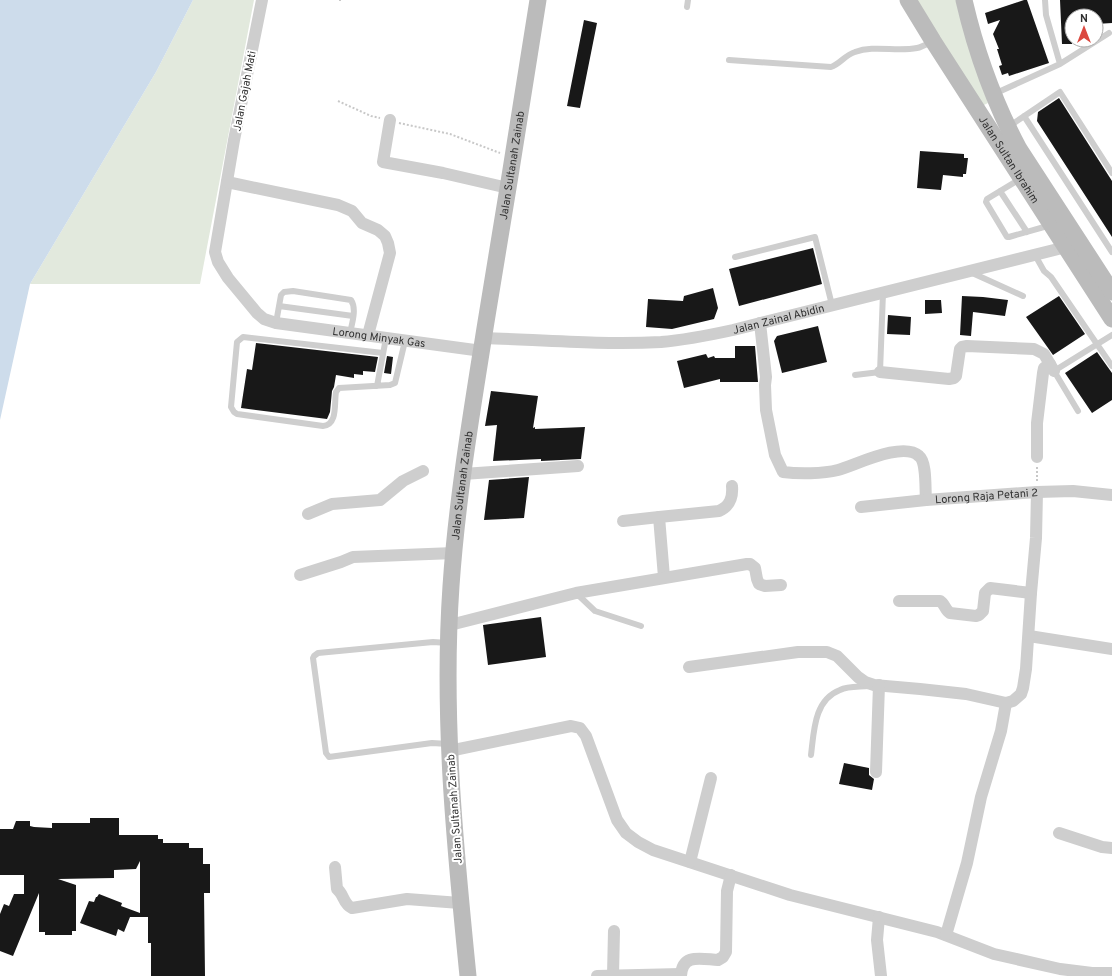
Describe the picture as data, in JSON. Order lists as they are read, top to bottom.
{
  "streets": {
    "main road": ["Jalan Sultan Ibrahim", "Jalan Sultanah Zainab"],
    "street": [
      "Jalan Gajah Mati",
      "Jalan Zainal Abidin",
      "Lorong Minyak Gas",
      "Lorong Raja Petani 2"
    ]
  },
  "crossings": [
    ["Jalan Gajah Mati", "Lorong Minyak Gas"],
    ["Jalan Sultan Ibrahim", "Jalan Zainal Abidin"],
    ["Jalan Sultanah Zainab", "Jalan Zainal Abidin"],
    ["Jalan Sultanah Zainab", "Lorong Minyak Gas"],
    ["Jalan Zainal Abidin", "Lorong Minyak Gas"]
  ],
  "north": "top"
}
